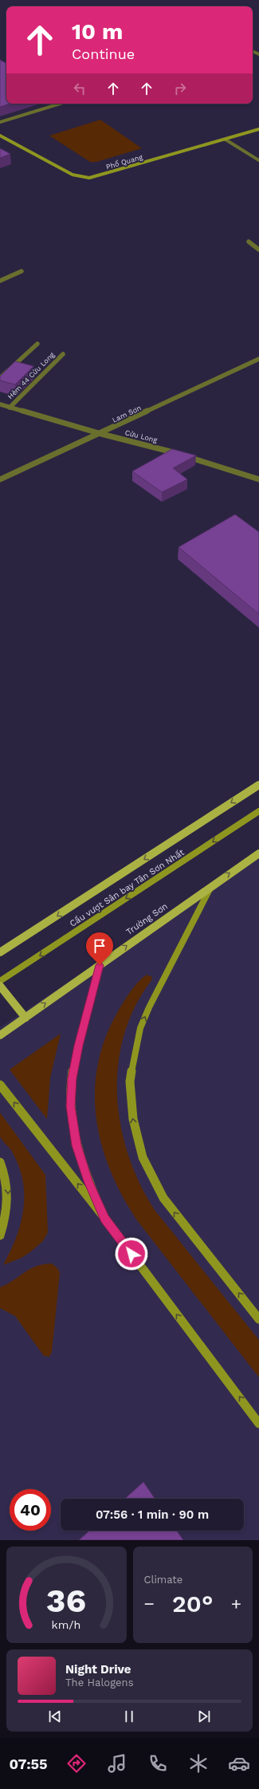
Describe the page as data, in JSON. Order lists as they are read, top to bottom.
{
  "streets": {
    "main road": ["Trường Sơn"],
    "street": [
      "Phổ Quang",
      "Hẻm 44 Cửu Long",
      "Lam Sơn",
      "Cửu Long",
      "Cầu vượt Sân bay Tân Sơn Nhất"
    ]
  },
  "crossings": [
    ["Hẻm 44 Cửu Long", "Cửu Long"],
    ["Lam Sơn", "Cửu Long"]
  ],
  "one_way": ["Cầu vượt Sân bay Tân Sơn Nhất"],
  "page": {
    "turn": ["10 m", "Continue"],
    "limit": "40",
    "trip": "07:56 · 1 min · 90 m",
    "tile": "Climate",
    "heat": ["−", "20°", "+"],
    "song": ["Night Drive", "The Halogens"],
    "tabs": "07:55",
    "gauge": ["36", "km/h"]
  }
}
